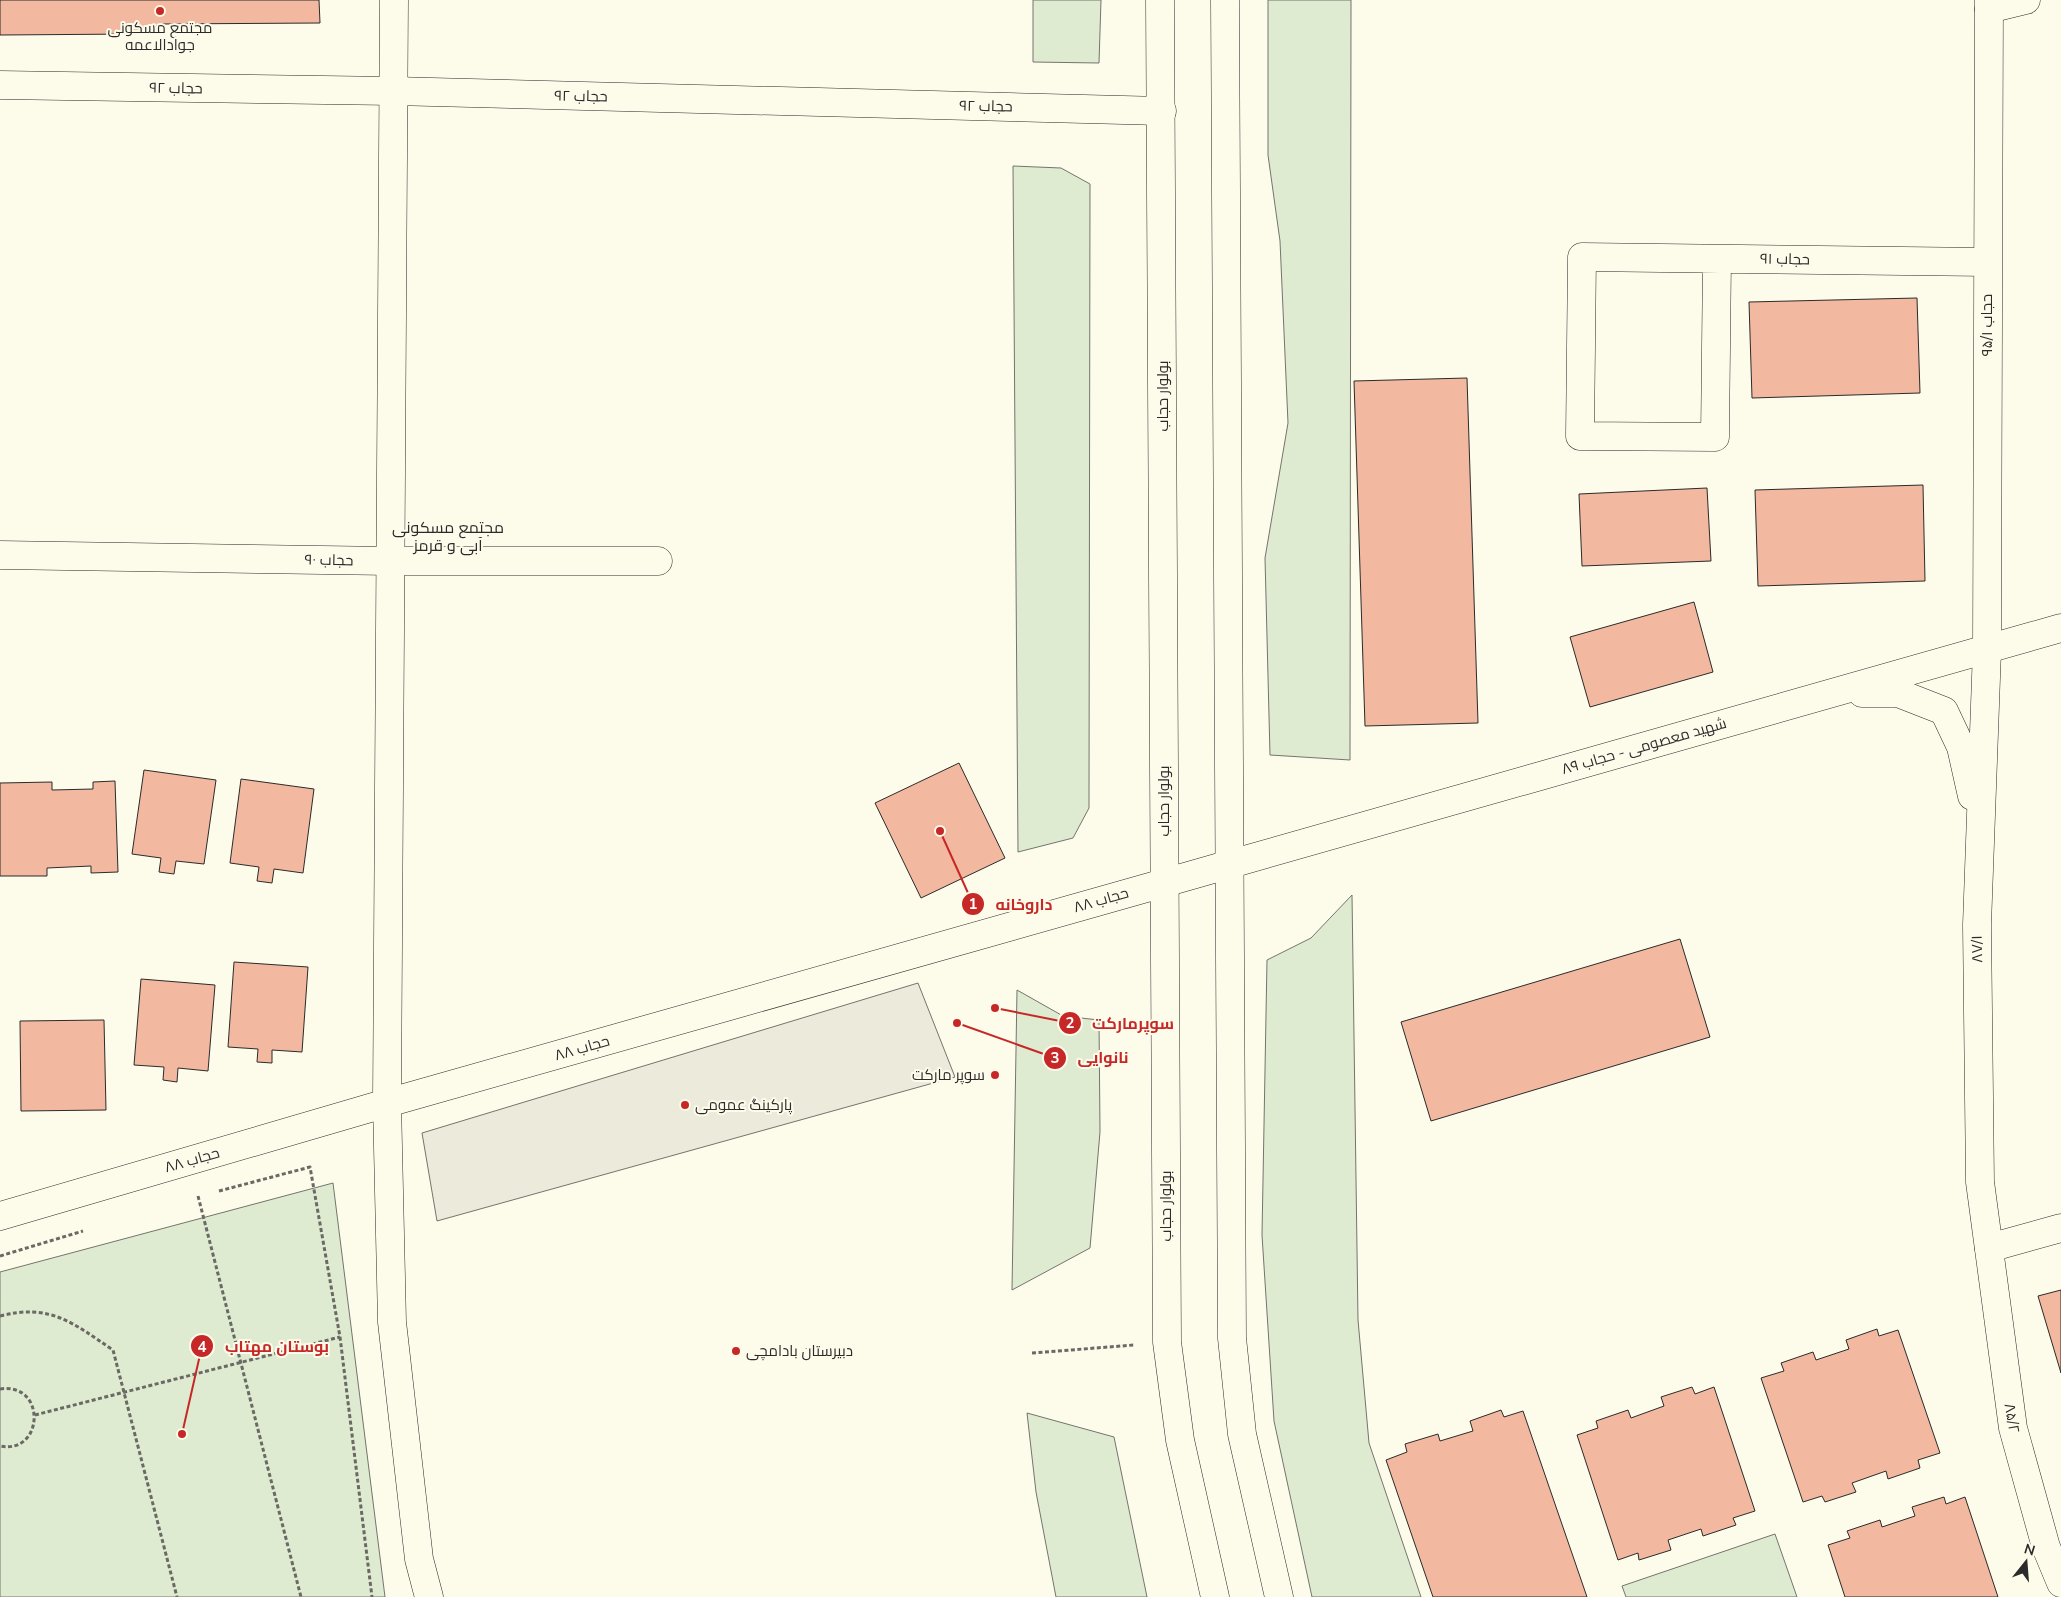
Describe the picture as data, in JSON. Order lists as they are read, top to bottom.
{
  "streets": {
    "street": [
      "حجاب ۹۲",
      "حجاب ۹۱",
      "حجاب ۹۵/۱",
      "بولوار حجاب",
      "حجاب ۹۰",
      "شهید معصومی - حجاب ۸۹",
      "حجاب ۸۸",
      "۸۷/۱",
      "۸۵/۲"
    ]
  },
  "crossings": [
    ["حجاب ۹۲", "بولوار حجاب"],
    ["حجاب ۹۱", "حجاب ۹۵/۱"],
    ["حجاب ۹۵/۱", "شهید معصومی - حجاب ۸۹"],
    ["حجاب ۹۵/۱", "۸۷/۱"],
    ["بولوار حجاب", "شهید معصومی - حجاب ۸۹"],
    ["بولوار حجاب", "حجاب ۸۸"],
    ["شهید معصومی - حجاب ۸۹", "حجاب ۸۸"],
    ["شهید معصومی - حجاب ۸۹", "۸۷/۱"],
    ["۸۷/۱", "۸۵/۲"]
  ],
  "districts": ["مجتمع مسکونی آبی و قرمز"],
  "places": [
    "مجتمع مسکونی جوادالاعمه",
    "داروخانه",
    "سوپرمارکت",
    "نانوایی",
    "سوپر مارکت",
    "پارکینگ عمومی",
    "دبیرستان بادامچی",
    "بوستان مهتاب"
  ],
  "north": "top"
}
